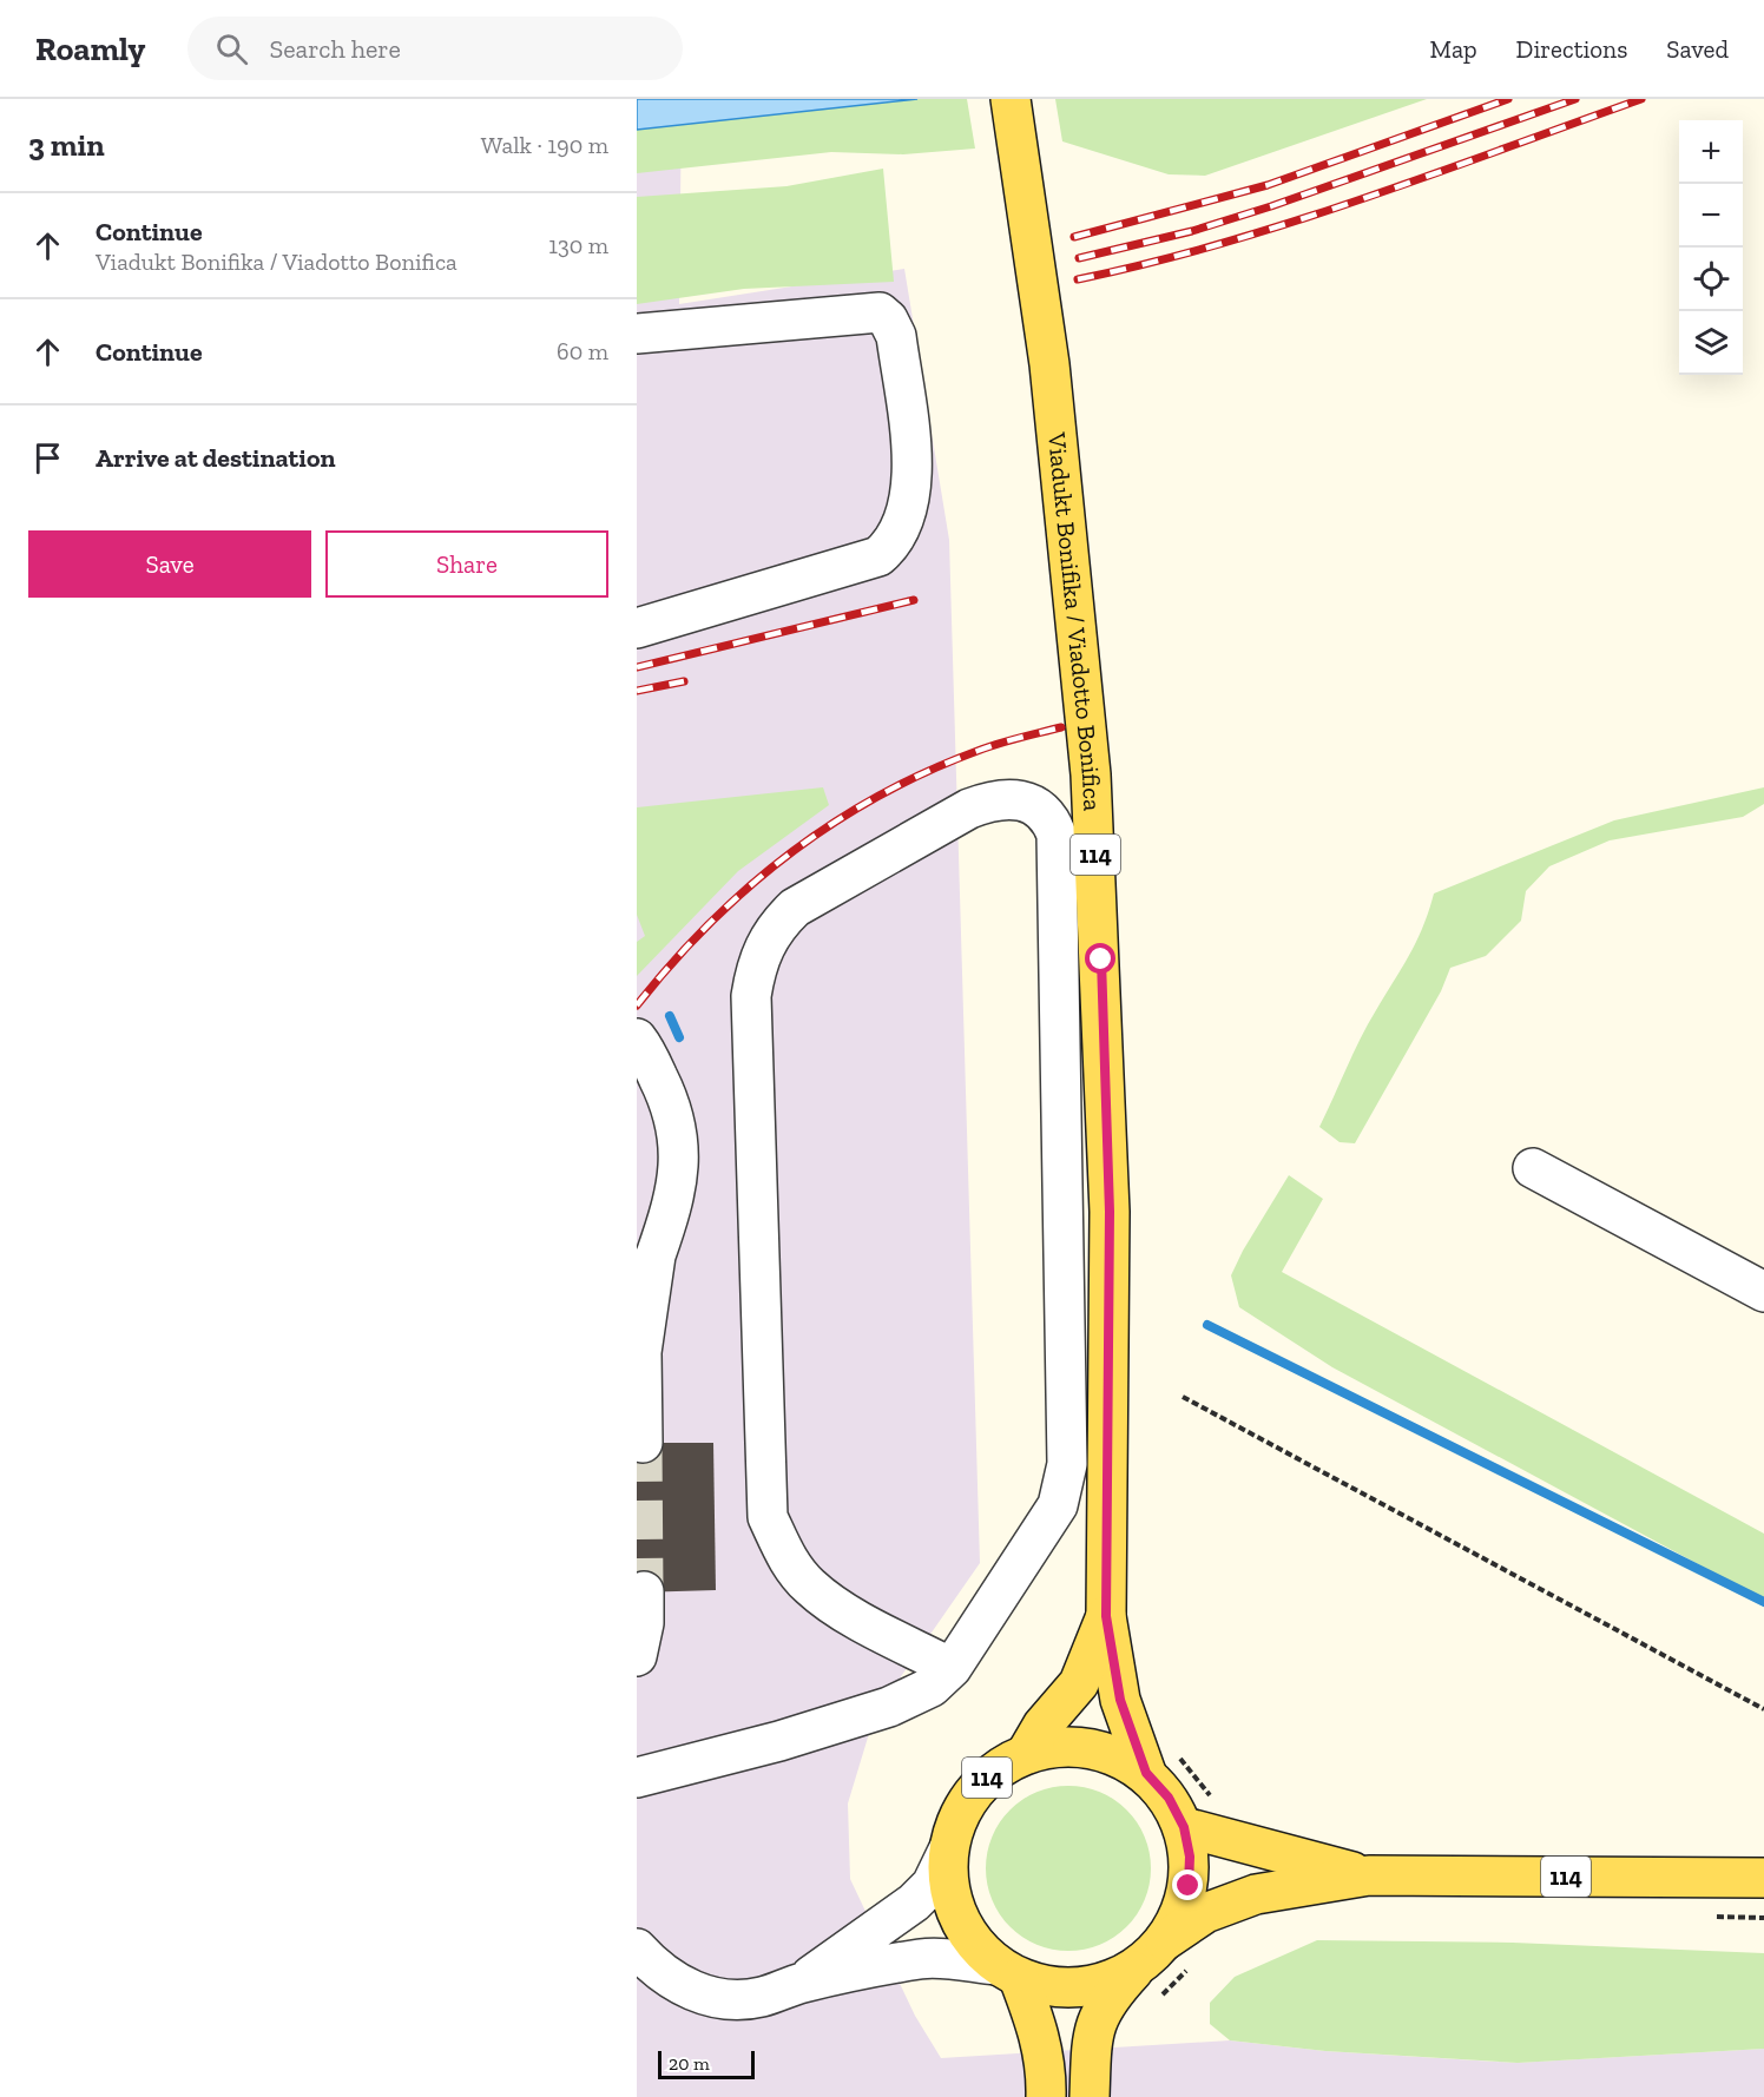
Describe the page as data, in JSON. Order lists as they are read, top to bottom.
{
  "streets": {
    "main road": ["Viadukt Bonifika / Viadotto Bonifica", "114"]
  },
  "crossings": [
    ["Viadukt Bonifika / Viadotto Bonifica", "114"]
  ],
  "scale_bar": "20 m",
  "page": {
    "header": "Roamly",
    "search": "Search here",
    "nav": ["Map", "Directions", "Saved"],
    "heading": ["3 min", "Walk · 190 m"],
    "map_buttons": ["+", "−"],
    "list": [
      ["Continue", "Viadukt Bonifika / Viadotto Bonifica", "130 m"],
      ["Continue", "60 m"],
      "Arrive at destination"
    ],
    "buttons": ["Save", "Share"],
    "scale": "20 m"
  }
}
